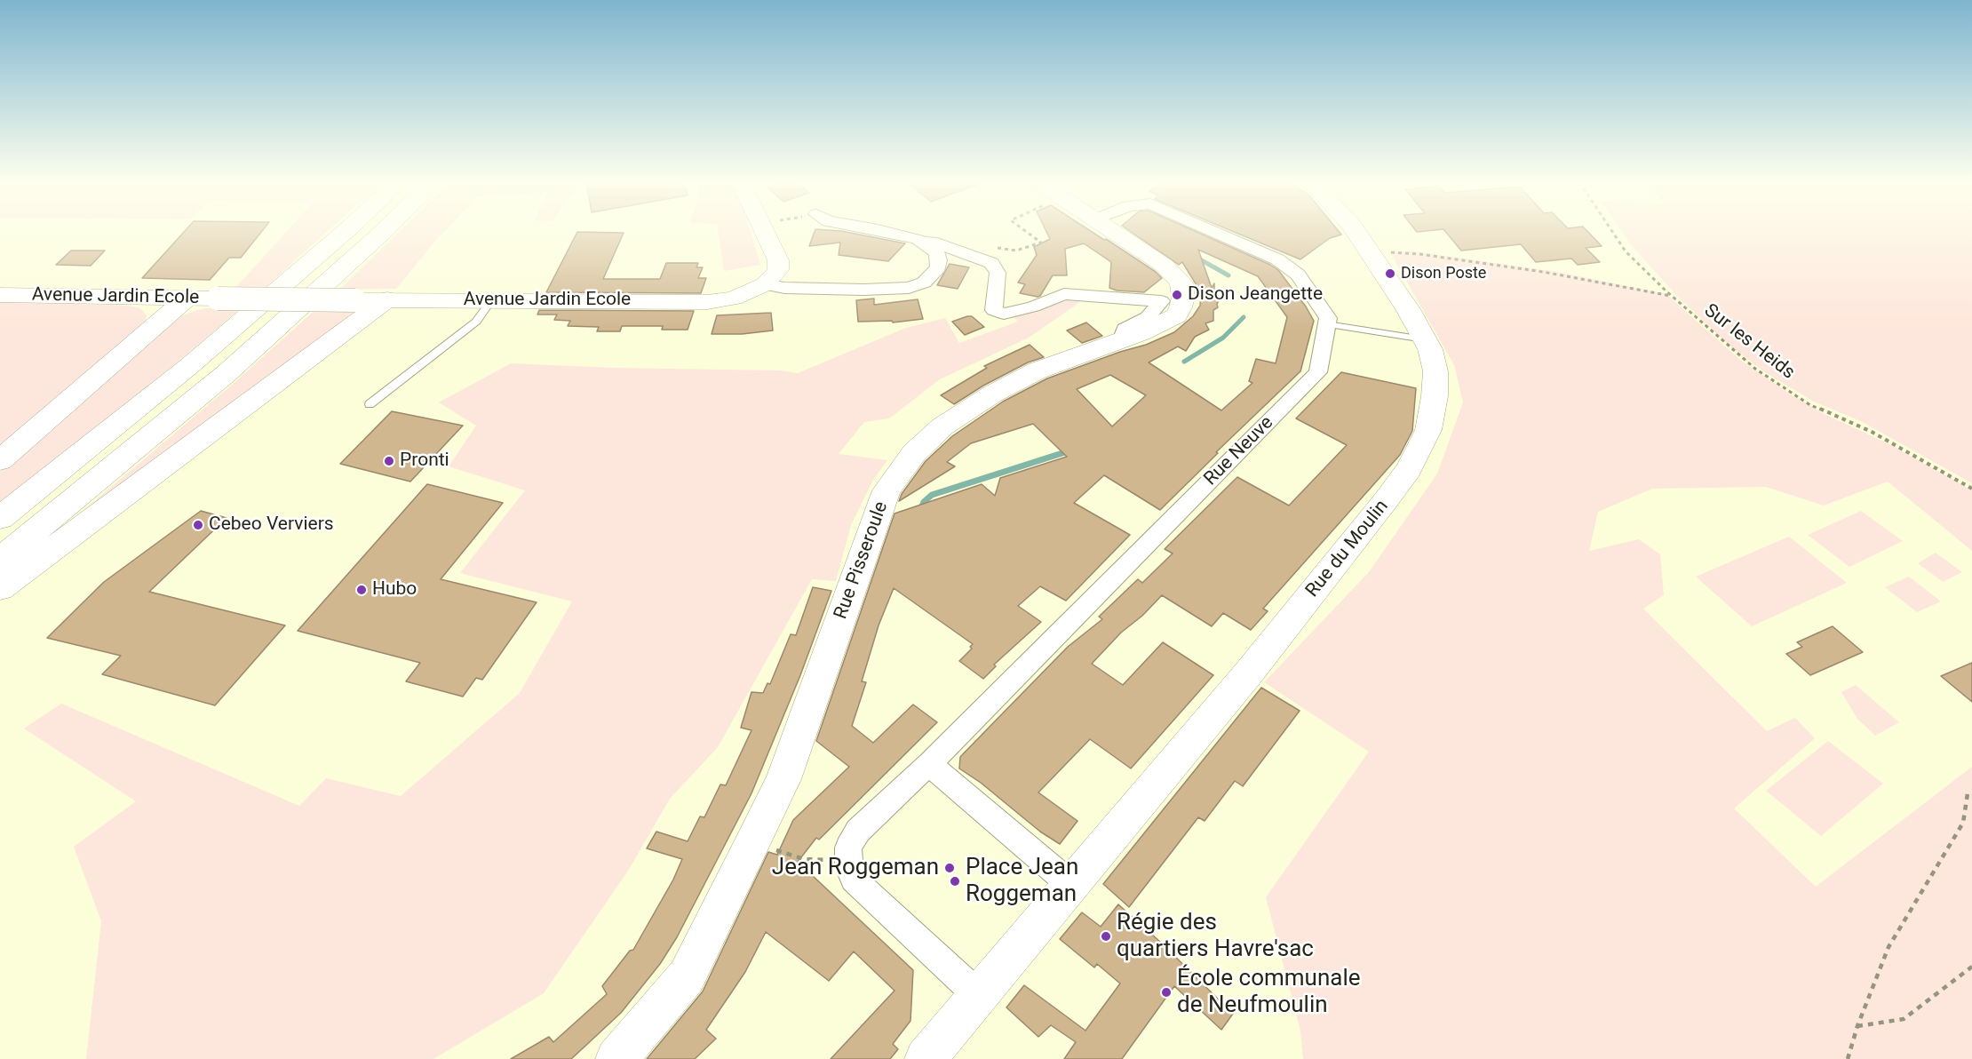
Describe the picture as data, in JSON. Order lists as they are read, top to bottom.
{
  "streets": {
    "main road": ["Rue du Moulin", "Rue Pisseroule"],
    "street": ["Avenue Jardin Ecole", "Rue Neuve"],
    "path": ["Sur les Heids"]
  },
  "places": [
    "Dison Poste",
    "Dison Jeangette",
    "Pronti",
    "Cebeo Verviers",
    "Hubo",
    "Jean Roggeman",
    "Place Jean Roggeman",
    "Régie des quartiers Havre'sac",
    "École communale de Neufmoulin"
  ]
}
